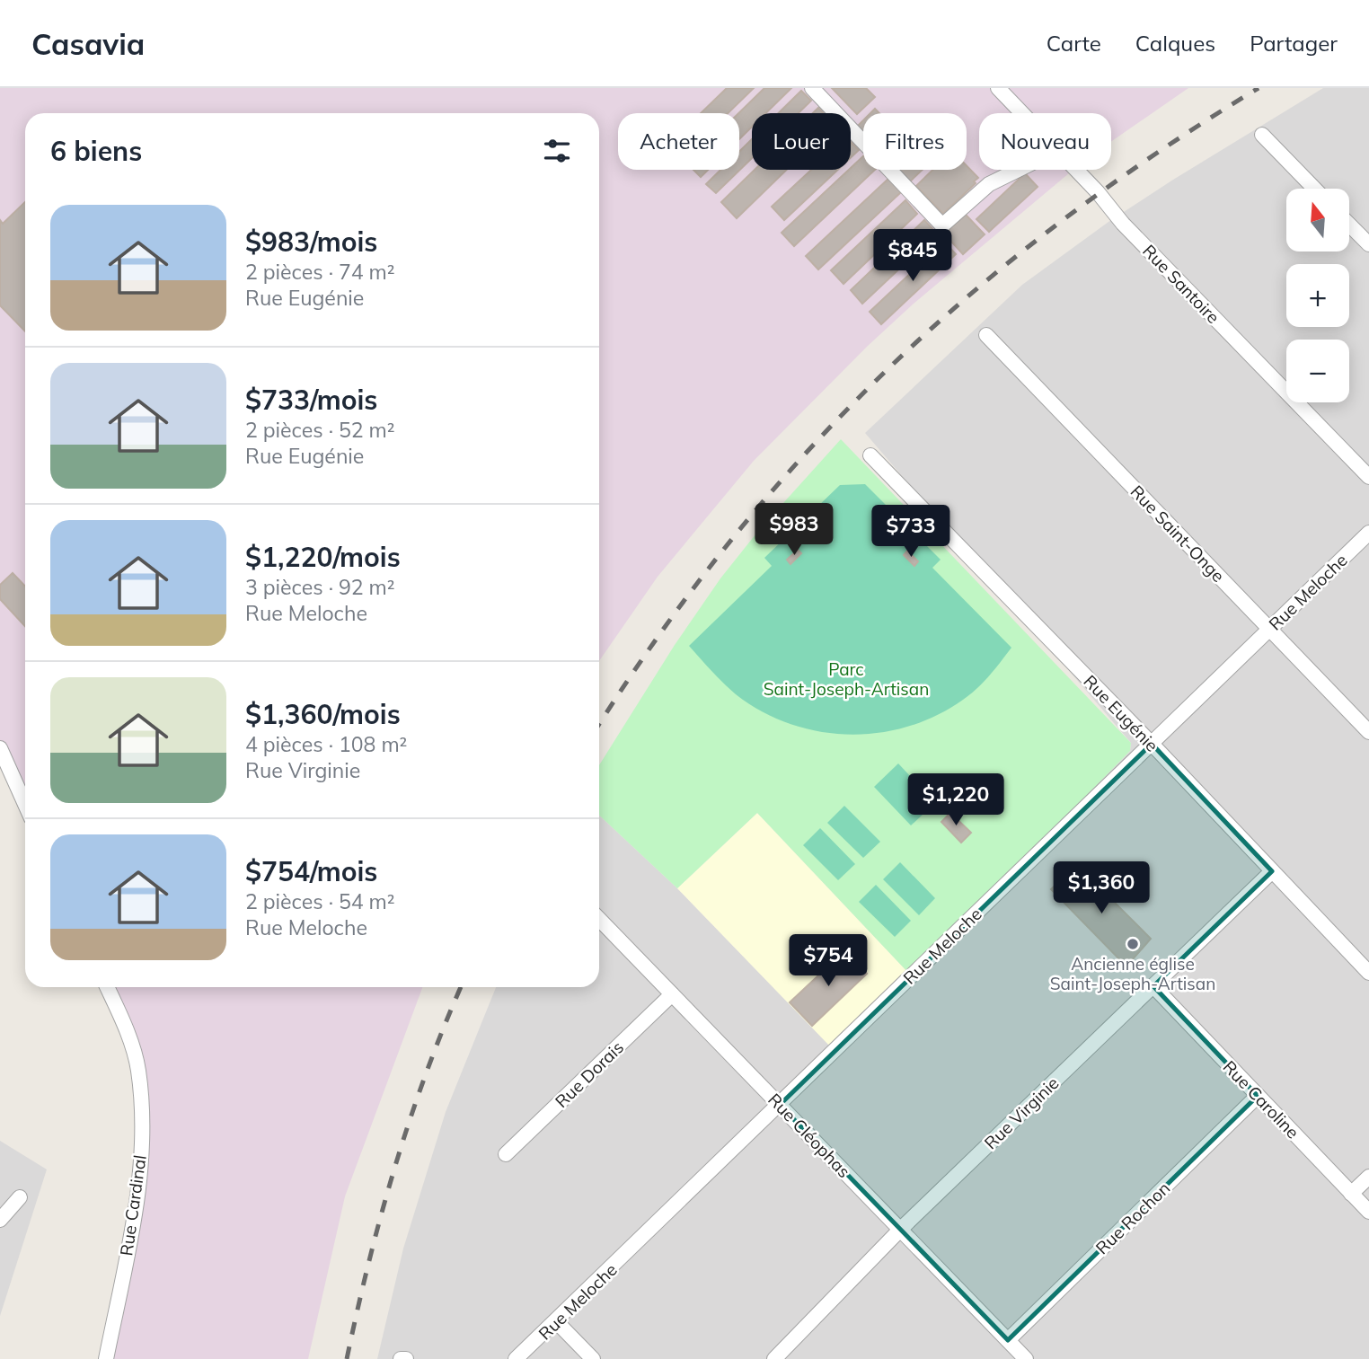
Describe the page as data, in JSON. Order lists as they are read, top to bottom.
{
  "streets": {
    "street": [
      "Rue Santoire",
      "Rue Saint-Onge",
      "Rue Meloche",
      "Rue Eugénie",
      "Rue Dorais",
      "Rue Caroline",
      "Rue Virginie",
      "Rue Cléophas",
      "Rue Cardinal",
      "Rue Rochon"
    ]
  },
  "crossings": [
    ["Rue Saint-Onge", "Rue Meloche"],
    ["Rue Meloche", "Rue Eugénie"],
    ["Rue Meloche", "Rue Cléophas"],
    ["Rue Eugénie", "Rue Virginie"],
    ["Rue Dorais", "Rue Cléophas"],
    ["Rue Caroline", "Rue Virginie"],
    ["Rue Caroline", "Rue Rochon"],
    ["Rue Virginie", "Rue Cléophas"],
    ["Rue Cléophas", "Rue Rochon"]
  ],
  "parks": ["Parc Saint-Joseph-Artisan"],
  "places": ["Ancienne église Saint-Joseph-Artisan"],
  "north": "top",
  "page": {
    "header": "Casavia",
    "nav": ["Carte", "Calques", "Partager"],
    "chip": [
      "Acheter",
      "Louer",
      "Filtres",
      "Nouveau"
    ],
    "heading": "6 biens",
    "map_buttons": ["+", "−"],
    "list": [
      {
        "name": "$983/mois",
        "note": "2 pièces · 74 m² · Rue Eugénie"
      },
      {
        "name": "$733/mois",
        "note": "2 pièces · 52 m² · Rue Eugénie"
      },
      {
        "name": "$1,220/mois",
        "note": "3 pièces · 92 m² · Rue Meloche"
      },
      {
        "name": "$1,360/mois",
        "note": "4 pièces · 108 m² · Rue Virginie"
      },
      {
        "name": "$754/mois",
        "note": "2 pièces · 54 m² · Rue Meloche"
      }
    ],
    "price": [
      "$845",
      "$983",
      "$733",
      "$1,220",
      "$1,360",
      "$754"
    ]
  }
}
